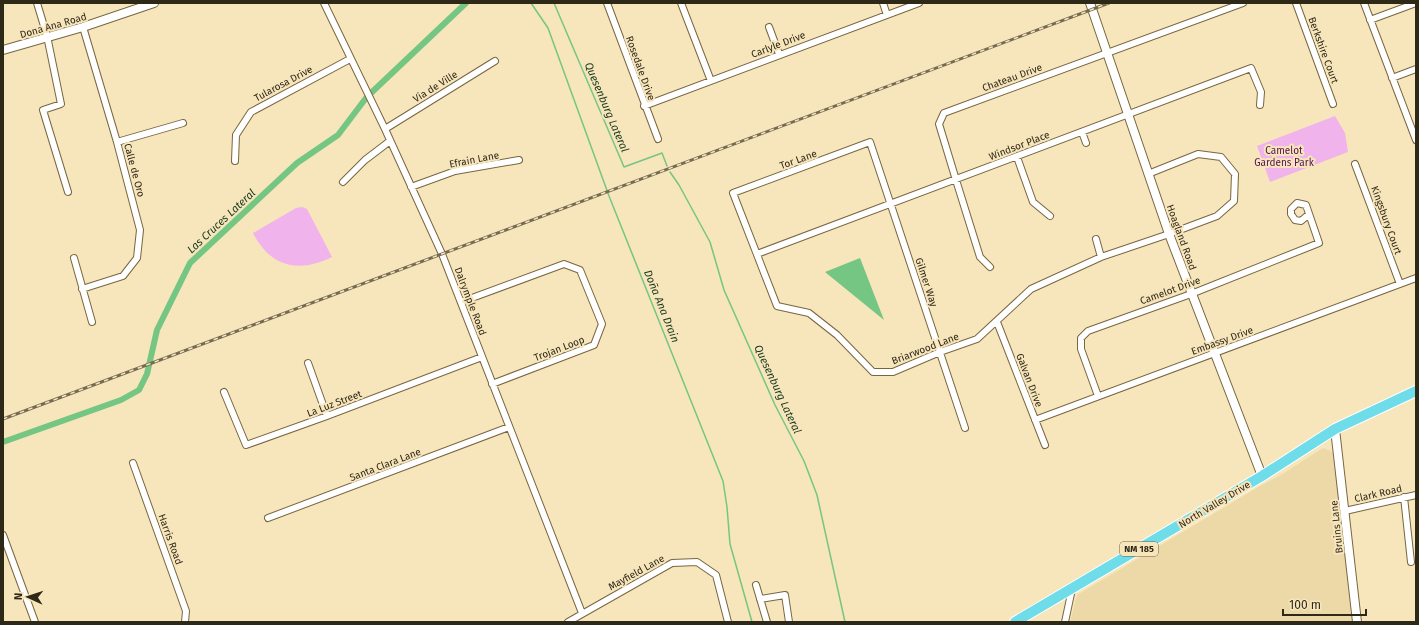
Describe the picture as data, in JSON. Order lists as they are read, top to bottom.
{
  "streets": {
    "main road": ["North Valley Drive", "NM 185"],
    "street": [
      "Dona Ana Road",
      "Carlyle Drive",
      "Berkshire Court",
      "Rosedale Drive",
      "Chateau Drive",
      "Tularosa Drive",
      "Via de Ville",
      "Windsor Place",
      "Efrain Lane",
      "Tor Lane",
      "Calle de Oro",
      "Kingsbury Court",
      "Hoagland Road",
      "Gilmer Way",
      "Camelot Drive",
      "Dalrymple Road",
      "Embassy Drive",
      "Trojan Loop",
      "Briarwood Lane",
      "Galvan Drive",
      "La Luz Street",
      "Santa Clara Lane",
      "Clark Road",
      "Bruins Lane",
      "Harris Road",
      "Mayfield Lane"
    ]
  },
  "crossings": [
    ["Dona Ana Road", "Calle de Oro"],
    ["Carlyle Drive", "Rosedale Drive"],
    ["Chateau Drive", "Windsor Place"],
    ["Chateau Drive", "Hoagland Road"],
    ["Tularosa Drive", "Dalrymple Road"],
    ["Via de Ville", "Dalrymple Road"],
    ["Windsor Place", "Hoagland Road"],
    ["Windsor Place", "Gilmer Way"],
    ["Windsor Place", "Briarwood Lane"],
    ["Efrain Lane", "Dalrymple Road"],
    ["Tor Lane", "Gilmer Way"],
    ["Tor Lane", "Briarwood Lane"],
    ["Kingsbury Court", "Embassy Drive"],
    ["Hoagland Road", "Camelot Drive"],
    ["Hoagland Road", "Embassy Drive"],
    ["Hoagland Road", "Briarwood Lane"],
    ["Hoagland Road", "North Valley Drive"],
    ["Gilmer Way", "Briarwood Lane"],
    ["Camelot Drive", "Embassy Drive"],
    ["Dalrymple Road", "Trojan Loop"],
    ["Dalrymple Road", "La Luz Street"],
    ["Dalrymple Road", "Santa Clara Lane"],
    ["Dalrymple Road", "Mayfield Lane"],
    ["Embassy Drive", "Galvan Drive"],
    ["Briarwood Lane", "Galvan Drive"],
    ["Clark Road", "Bruins Lane"],
    ["North Valley Drive", "Bruins Lane"]
  ],
  "water": ["Quesenburg Lateral", "Las Cruces Lateral", "Doña Ana Drain"],
  "parks": ["Camelot Gardens Park"],
  "scale_bar": "100 m",
  "north": "left"
}
